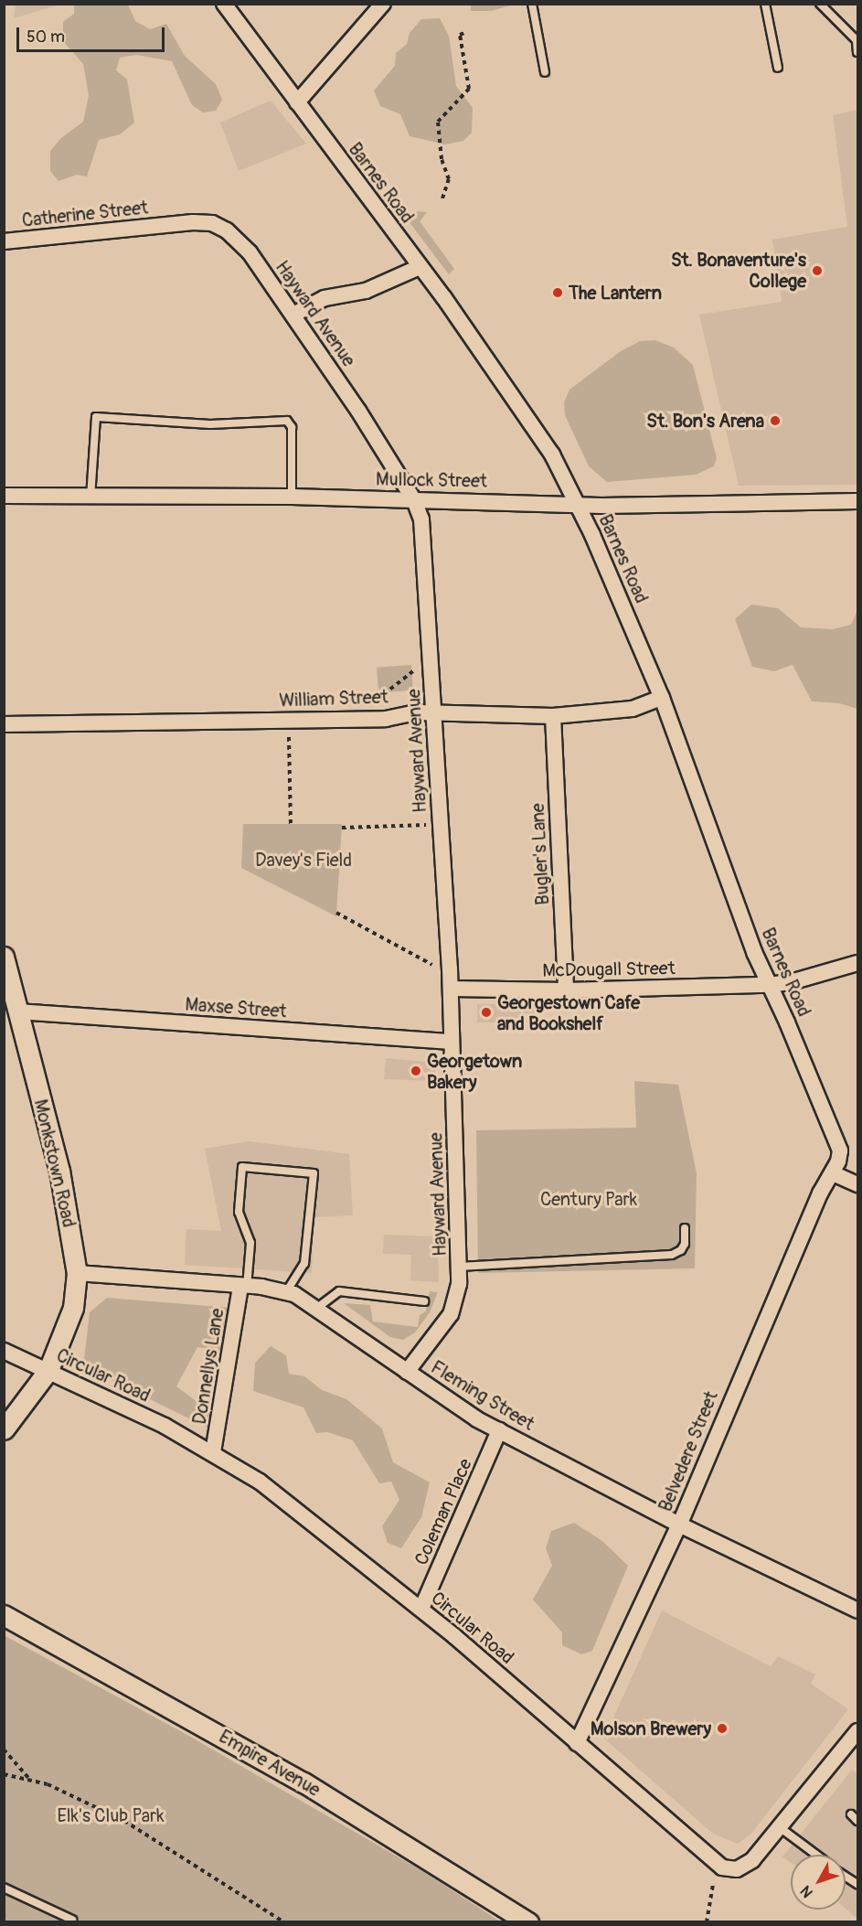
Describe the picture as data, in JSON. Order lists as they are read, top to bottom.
{
  "streets": {
    "street": [
      "Barnes Road",
      "Catherine Street",
      "Hayward Avenue",
      "Mullock Street",
      "William Street",
      "Bugler's Lane",
      "McDougall Street",
      "Maxse Street",
      "Monkstown Road",
      "Donnellys Lane",
      "Circular Road",
      "Fleming Street",
      "Belvedere Street",
      "Coleman Place",
      "Empire Avenue"
    ]
  },
  "crossings": [
    ["Barnes Road", "Mullock Street"],
    ["Barnes Road", "William Street"],
    ["Barnes Road", "McDougall Street"],
    ["Barnes Road", "Belvedere Street"],
    ["Catherine Street", "Hayward Avenue"],
    ["Hayward Avenue", "Mullock Street"],
    ["Hayward Avenue", "William Street"],
    ["Hayward Avenue", "McDougall Street"],
    ["Hayward Avenue", "Maxse Street"],
    ["Hayward Avenue", "Fleming Street"],
    ["William Street", "Bugler's Lane"],
    ["Bugler's Lane", "McDougall Street"],
    ["Maxse Street", "Monkstown Road"],
    ["Monkstown Road", "Circular Road"],
    ["Monkstown Road", "Fleming Street"],
    ["Donnellys Lane", "Circular Road"],
    ["Donnellys Lane", "Fleming Street"],
    ["Circular Road", "Belvedere Street"],
    ["Circular Road", "Coleman Place"],
    ["Fleming Street", "Belvedere Street"],
    ["Fleming Street", "Coleman Place"]
  ],
  "parks": ["Davey's Field", "Century Park", "Elk's Club Park"],
  "places": [
    "St. Bonaventure's College",
    "The Lantern",
    "St. Bon's Arena",
    "Georgestown Cafe and Bookshelf",
    "Georgetown Bakery",
    "Molson Brewery"
  ],
  "scale_bar": "50 m",
  "north": "bottom left"
}
